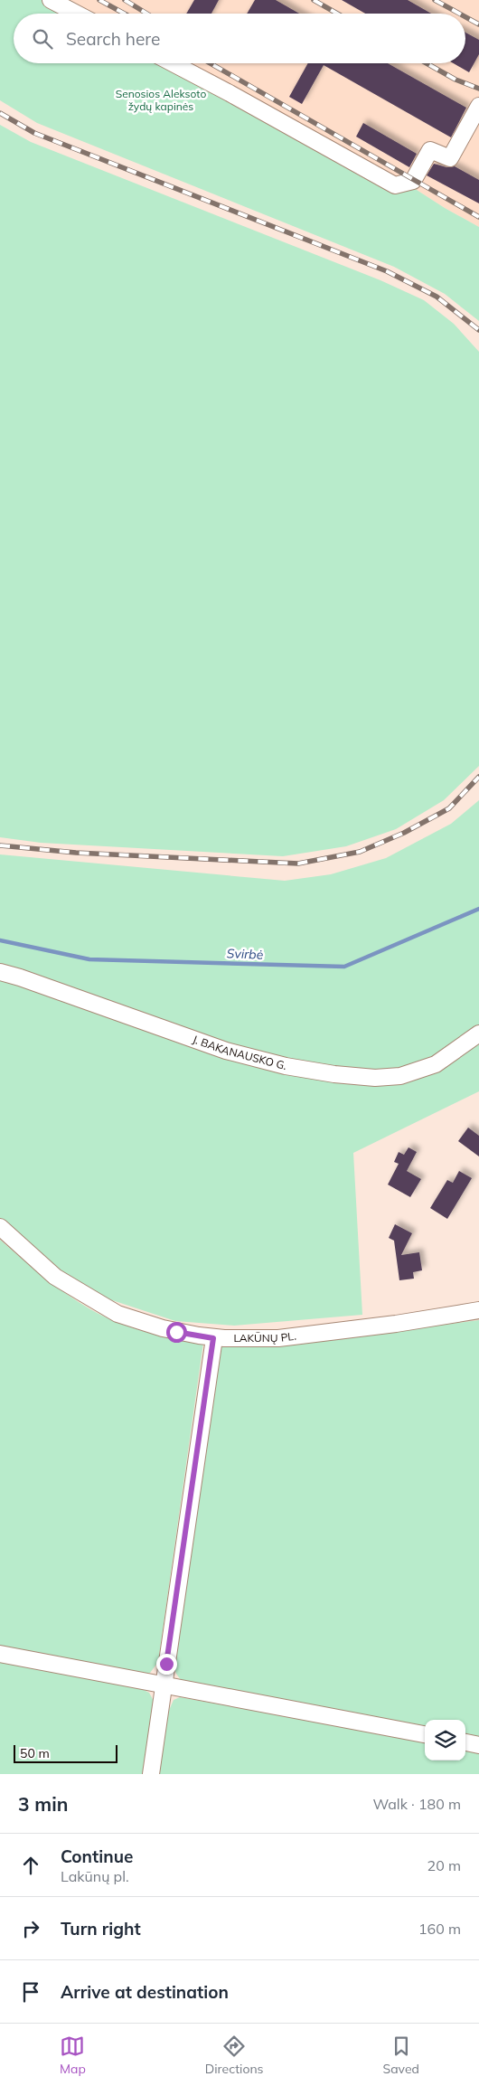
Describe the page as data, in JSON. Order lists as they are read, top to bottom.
{
  "streets": {
    "street": ["J. BAKANAUSKO G.", "LAKŪNŲ PL."]
  },
  "water": ["Svirbė"],
  "parks": ["Senosios Aleksoto žydų kapinės"],
  "scale_bar": "50 m",
  "page": {
    "search": "Search here",
    "scale": "50 m",
    "heading": ["3 min", "Walk · 180 m"],
    "list": [
      ["Continue", "Lakūnų pl.", "20 m"],
      ["Turn right", "160 m"],
      "Arrive at destination"
    ],
    "nav": ["Map", "Directions", "Saved"]
  }
}
